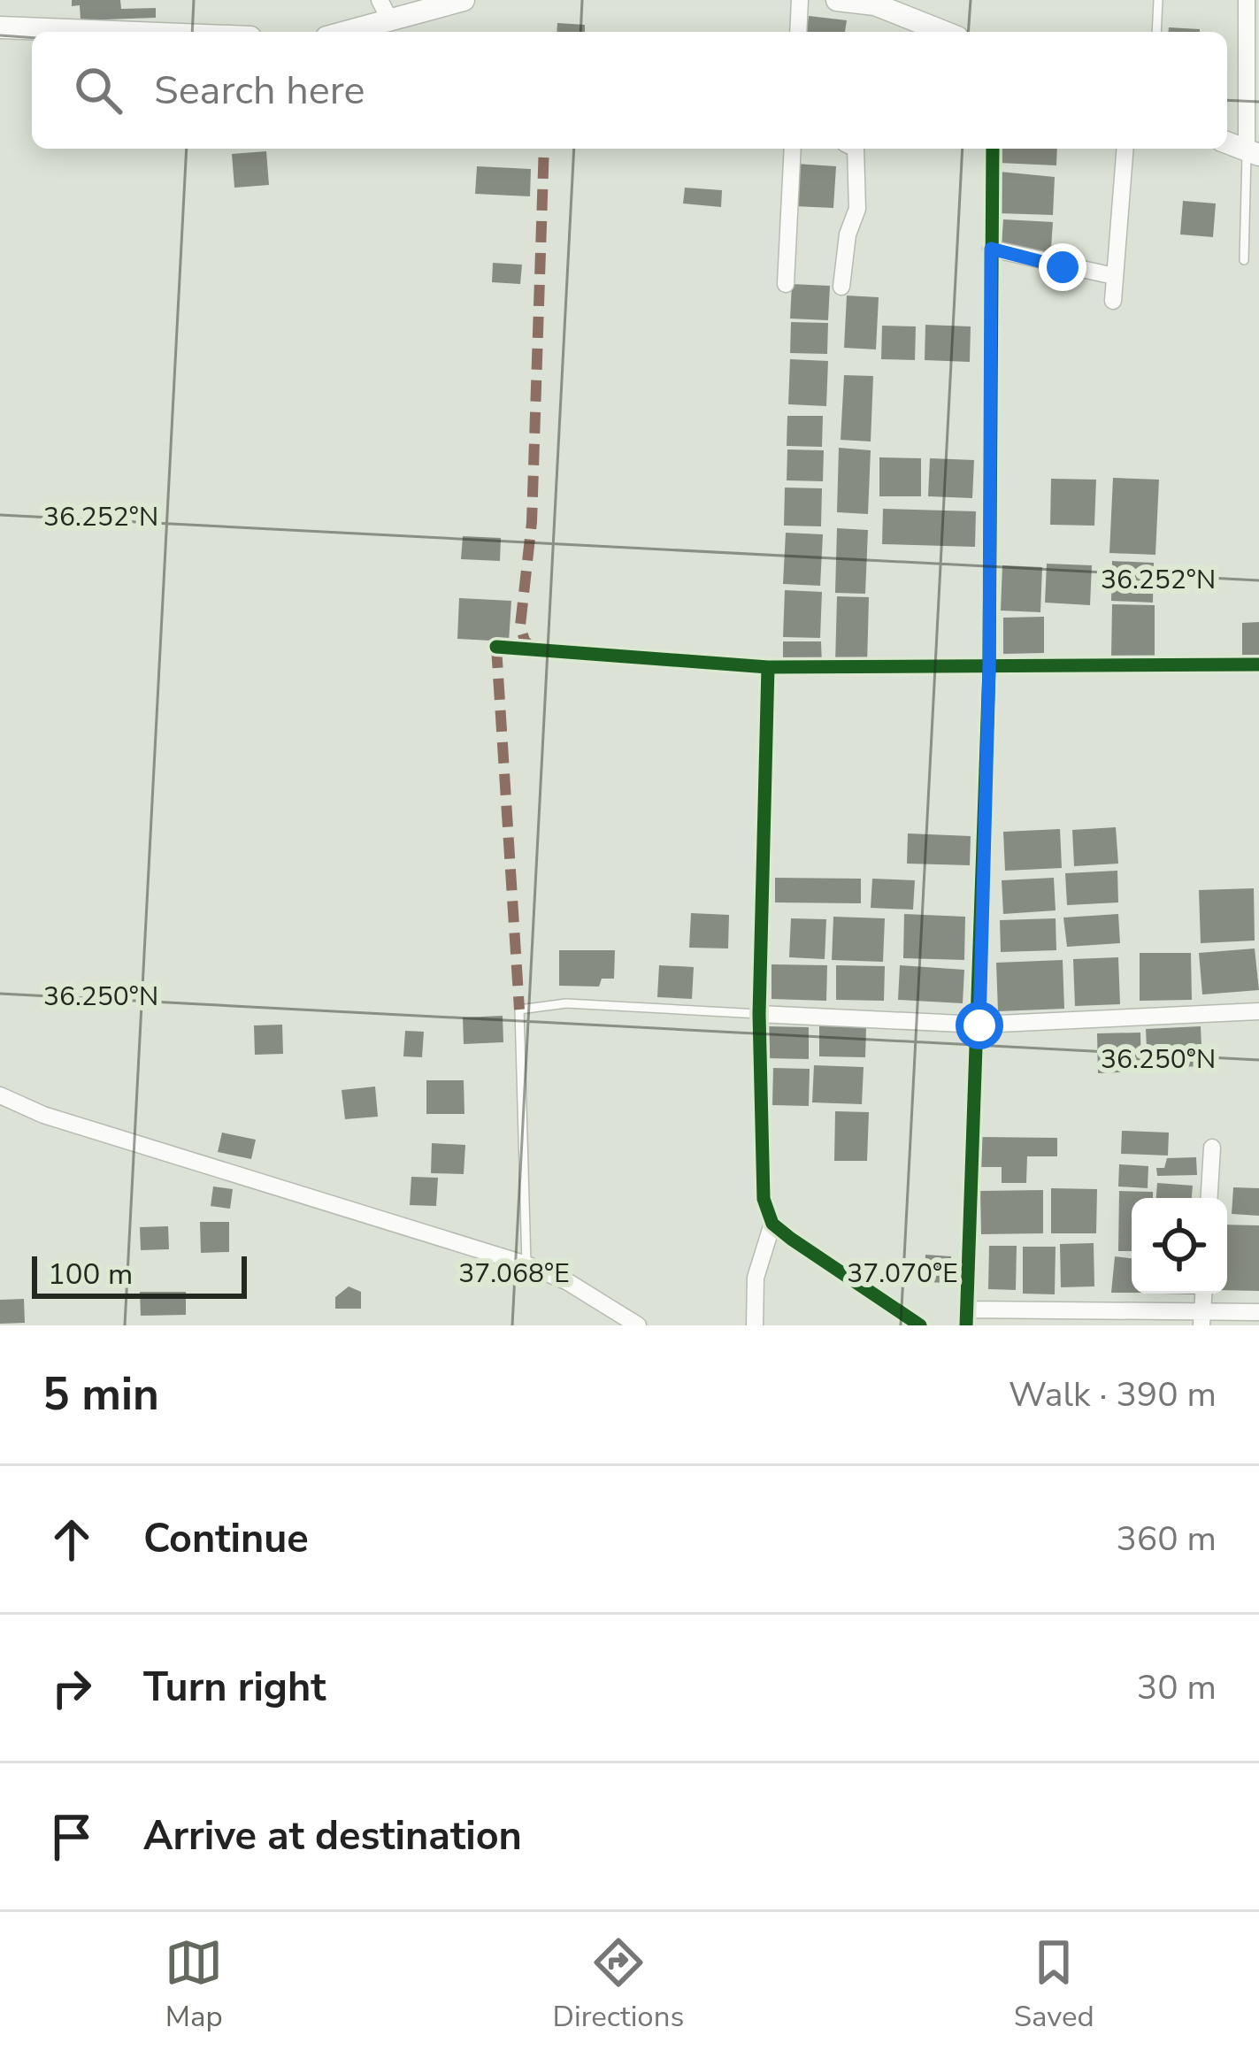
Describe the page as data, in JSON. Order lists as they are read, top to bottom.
{
  "scale_bar": "100 m",
  "page": {
    "search": "Search here",
    "scale": "100 m",
    "heading": ["5 min", "Walk · 390 m"],
    "list": [
      ["Continue", "360 m"],
      ["Turn right", "30 m"],
      "Arrive at destination"
    ],
    "nav": ["Map", "Directions", "Saved"]
  },
  "coordinates": [
    "36.252°N",
    "36.250°N",
    "37.068°E",
    "37.070°E"
  ]
}
